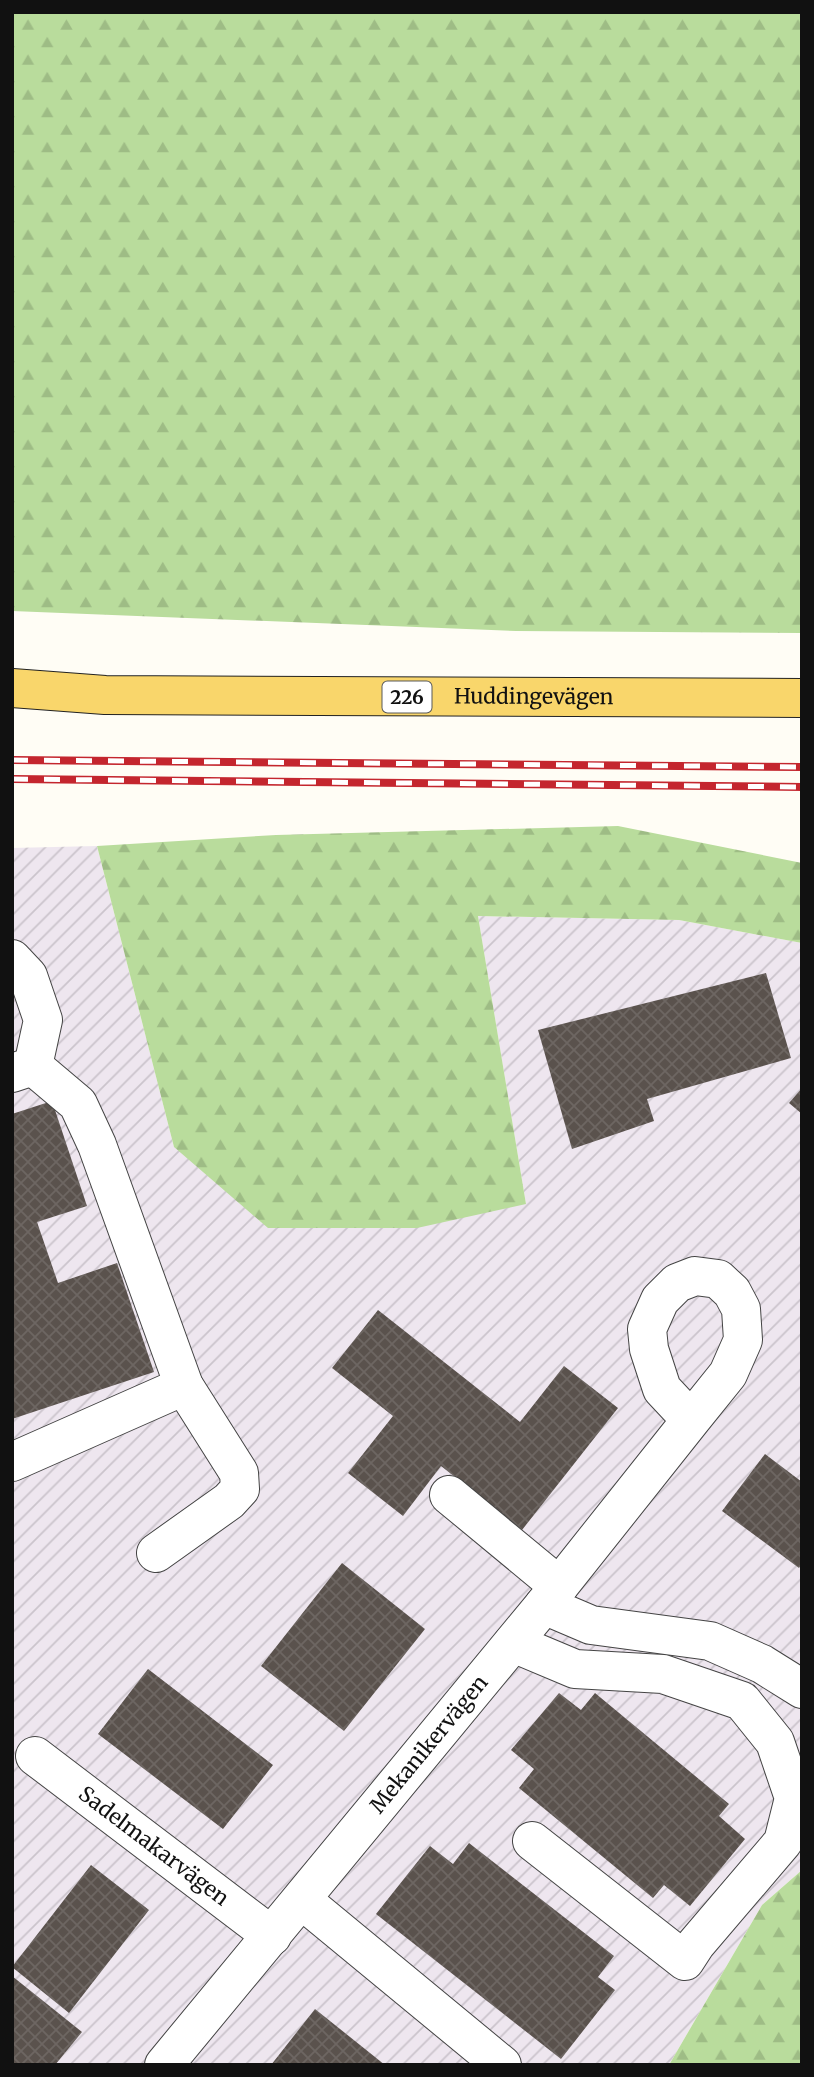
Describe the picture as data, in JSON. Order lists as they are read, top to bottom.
{
  "streets": {
    "main road": ["226", "Huddingevägen"],
    "street": ["Mekanikervägen", "Sadelmakarvägen"]
  },
  "crossings": [
    ["Mekanikervägen", "Sadelmakarvägen"]
  ]
}
